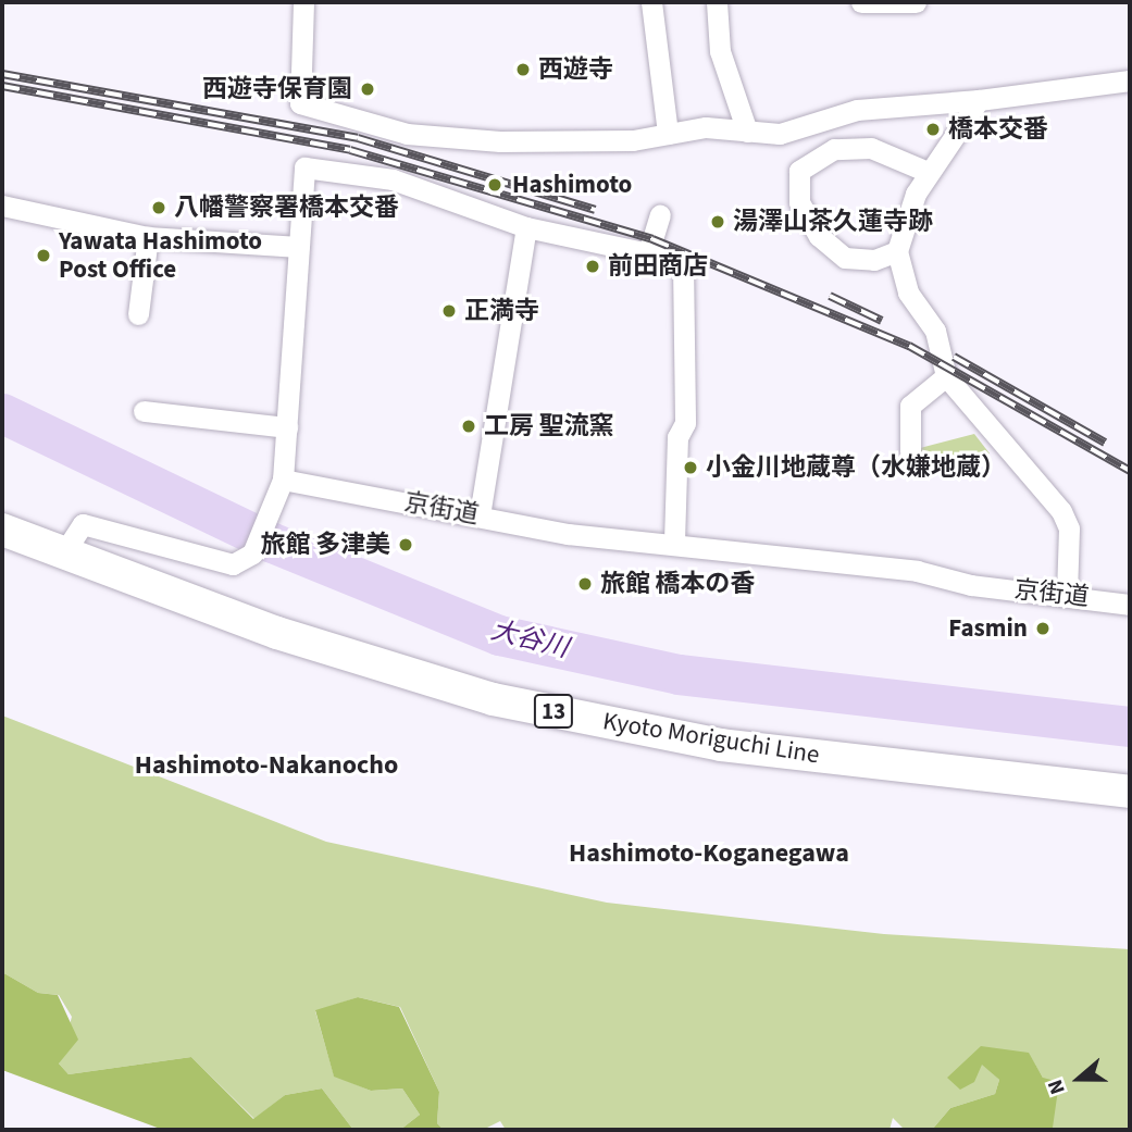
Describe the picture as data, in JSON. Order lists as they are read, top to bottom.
{
  "streets": {
    "main road": ["13", "Kyoto Moriguchi Line"],
    "street": ["京街道"]
  },
  "districts": ["Hashimoto-Nakanocho", "Hashimoto-Koganegawa"],
  "water": ["大谷川"],
  "places": [
    "西遊寺",
    "西遊寺保育園",
    "橋本交番",
    "Hashimoto",
    "八幡警察署橋本交番",
    "湯澤山茶久蓮寺跡",
    "Yawata Hashimoto Post Office",
    "前田商店",
    "正満寺",
    "工房 聖流窯",
    "小金川地蔵尊（水嫌地蔵）",
    "旅館 多津美",
    "旅館 橋本の香",
    "Fasmin"
  ],
  "north": "left"
}
